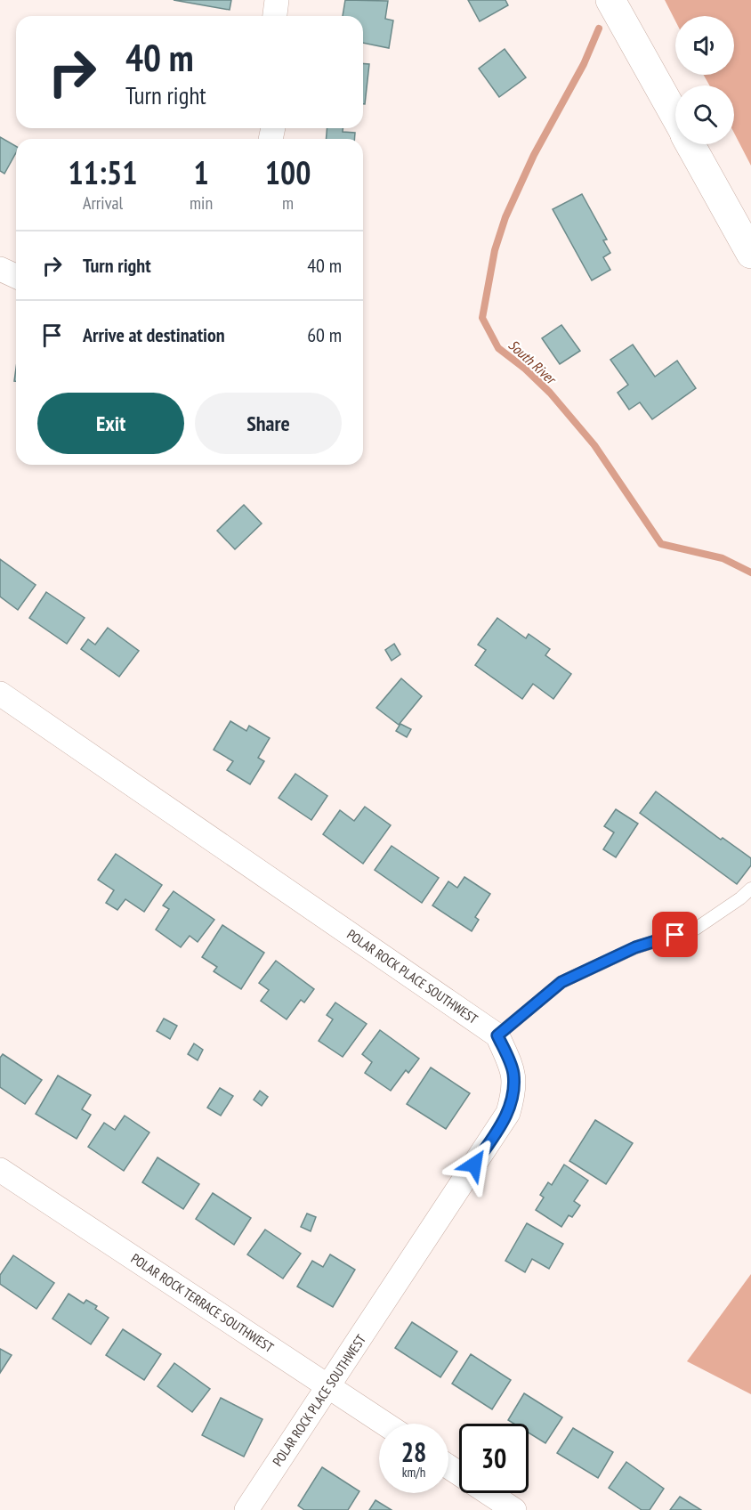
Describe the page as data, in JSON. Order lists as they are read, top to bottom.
{
  "streets": {
    "street": ["POLAR ROCK PLACE SOUTHWEST", "POLAR ROCK TERRACE SOUTHWEST"]
  },
  "crossings": [
    ["POLAR ROCK PLACE SOUTHWEST", "POLAR ROCK TERRACE SOUTHWEST"]
  ],
  "water": ["South River"],
  "page": {
    "turn": ["40 m", "Turn right"],
    "eta": [
      "11:51",
      "Arrival",
      "1",
      "min",
      "100",
      "m"
    ],
    "list": [
      {
        "name": "Turn right",
        "value": "40 m"
      },
      {
        "name": "Arrive at destination",
        "value": "60 m"
      }
    ],
    "buttons": ["Exit", "Share"],
    "speed": "28 km/h",
    "limit": "30"
  }
}
